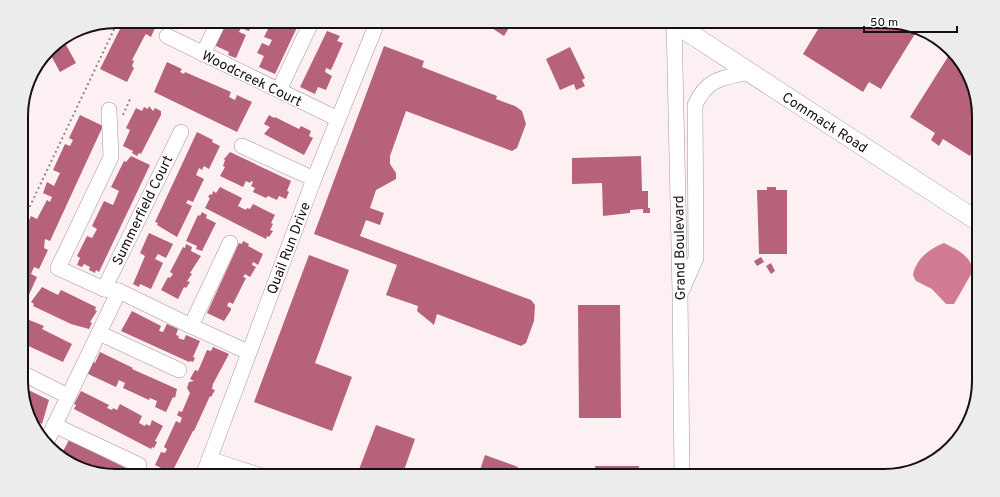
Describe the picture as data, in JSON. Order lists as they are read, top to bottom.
{
  "streets": {
    "main road": ["Commack Road"],
    "street": [
      "Woodcreek Court",
      "Summerfield Court",
      "Quail Run Drive",
      "Grand Boulevard"
    ]
  },
  "crossings": [
    ["Woodcreek Court", "Quail Run Drive"]
  ],
  "scale_bar": "50 m"
}
